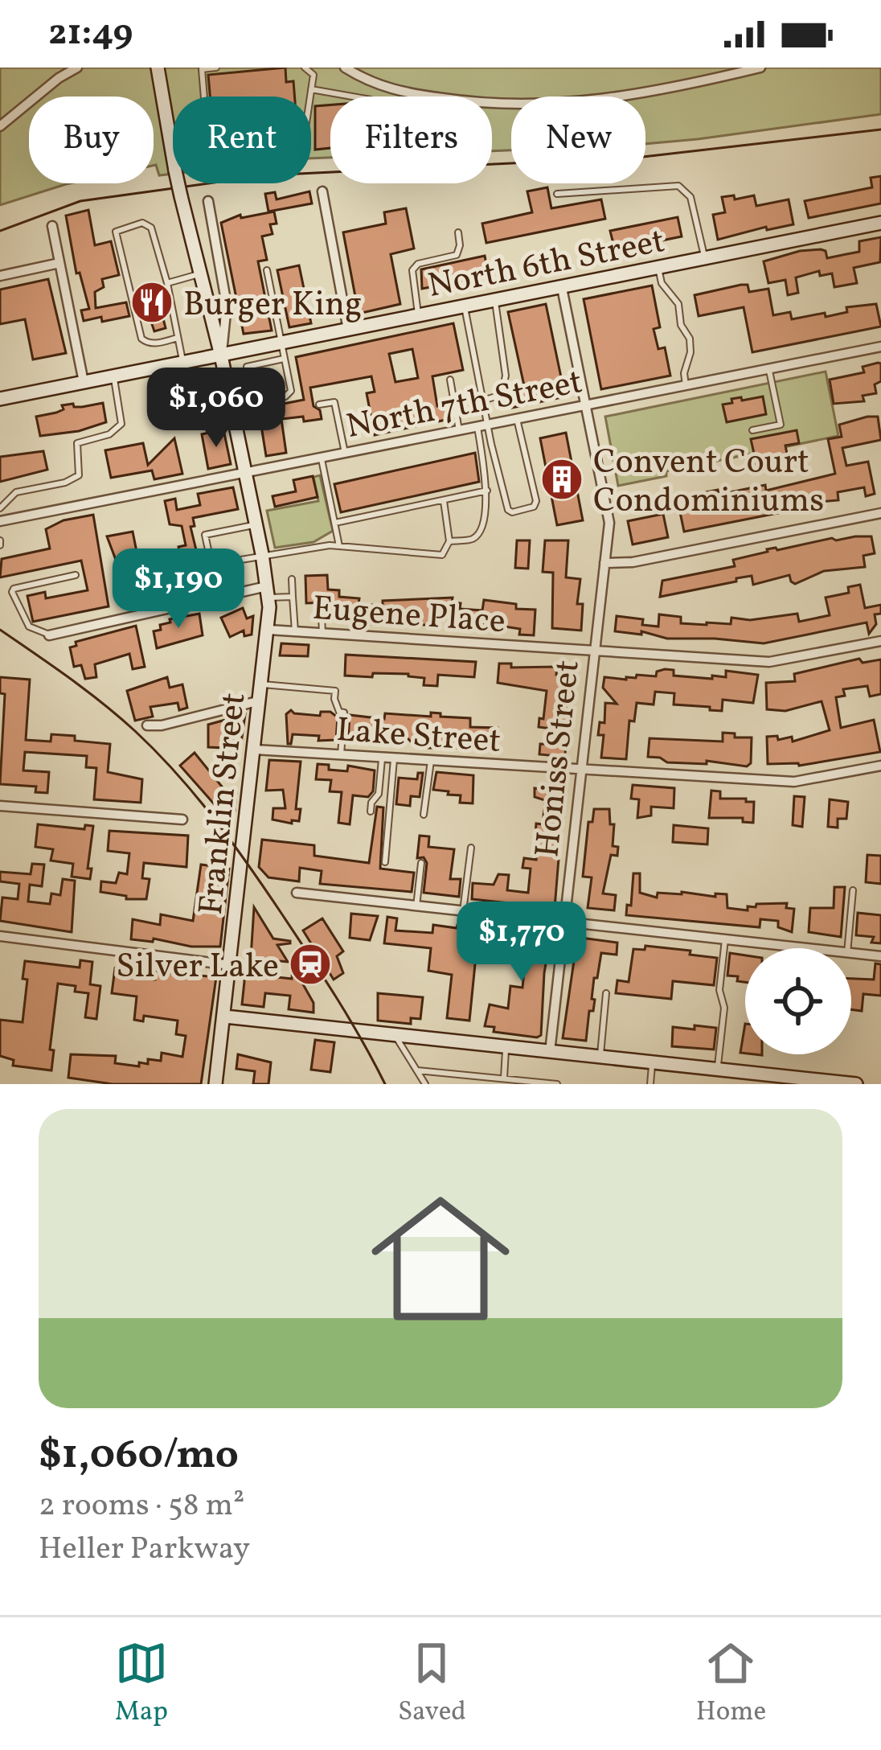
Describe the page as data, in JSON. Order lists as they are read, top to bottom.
{
  "streets": {
    "street": [
      "North 6th Street",
      "North 7th Street",
      "Eugene Place",
      "Lake Street",
      "Honiss Street",
      "Franklin Street"
    ]
  },
  "crossings": [
    ["North 6th Street", "Honiss Street"],
    ["North 6th Street", "Franklin Street"],
    ["North 7th Street", "Honiss Street"],
    ["North 7th Street", "Franklin Street"],
    ["Eugene Place", "Honiss Street"],
    ["Eugene Place", "Franklin Street"],
    ["Lake Street", "Honiss Street"],
    ["Lake Street", "Franklin Street"]
  ],
  "places": {
    "restaurant": ["Burger King"],
    "building": ["Convent Court Condominiums"],
    "station": ["Silver Lake"]
  },
  "page": {
    "status": "21:49",
    "chip": [
      "Buy",
      "Rent",
      "Filters",
      "New"
    ],
    "price": ["$1,060", "$1,190", "$1,770"],
    "list": [
      {
        "name": "$1,060/mo",
        "note": "2 rooms · 58 m² · Heller Parkway"
      }
    ],
    "tabs": ["Map", "Saved", "Home"]
  }
}
